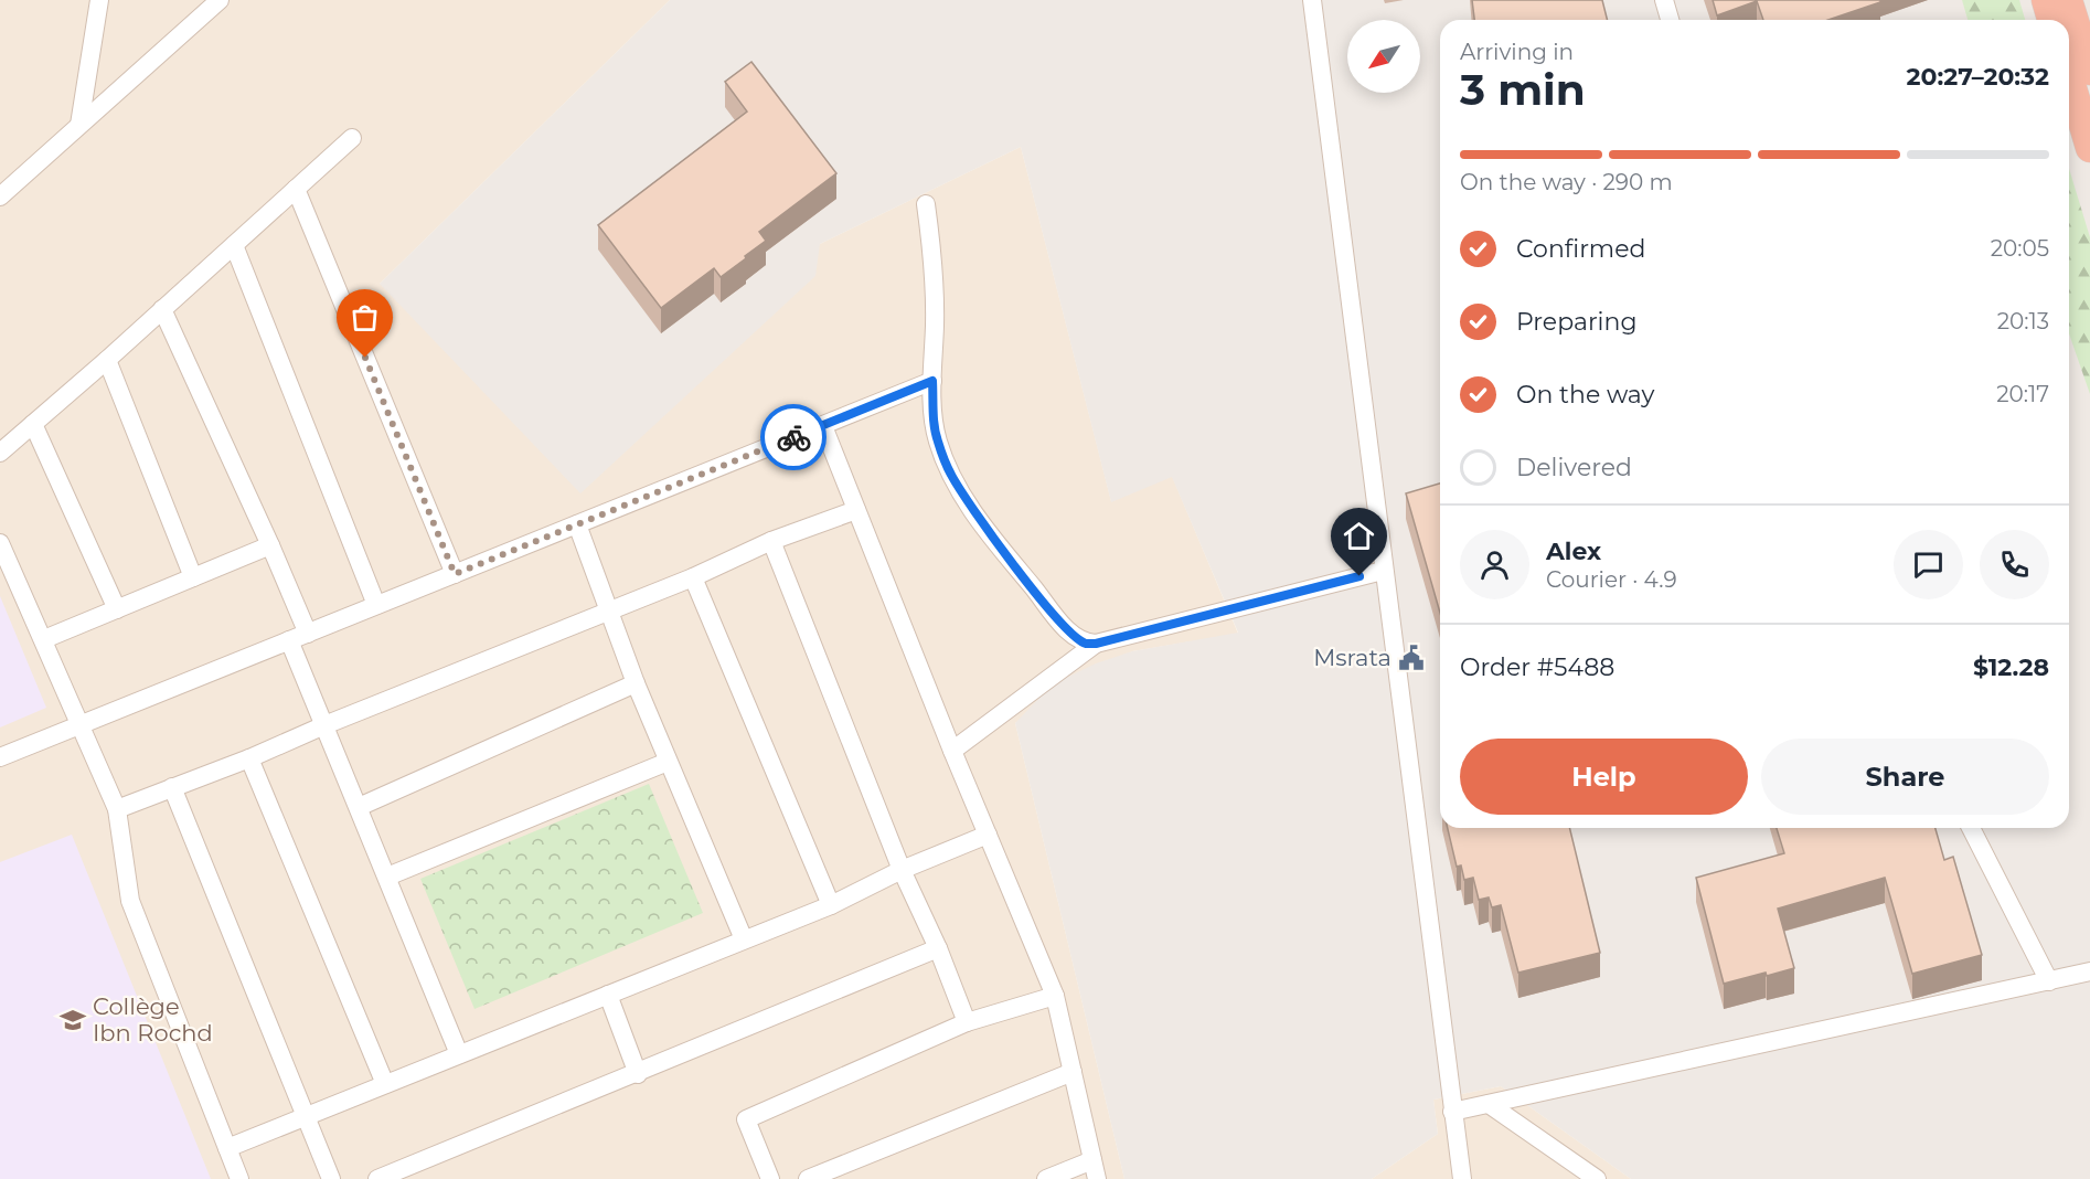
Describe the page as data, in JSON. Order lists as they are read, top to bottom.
{
  "places": {
    "public building": ["Msrata"],
    "school or university": ["Collège Ibn Rochd"]
  },
  "north": "bottom left",
  "page": {
    "heading": ["3 min", "Arriving in", "20:27–20:32"],
    "panel": [
      "Alex",
      "Courier · 4.9",
      "Order #5488",
      "$12.28"
    ],
    "bar": "On the way · 290 m",
    "list": [
      ["Confirmed", "20:05"],
      ["Preparing", "20:13"],
      ["On the way", "20:17"],
      "Delivered"
    ],
    "buttons": ["Help", "Share"]
  }
}
